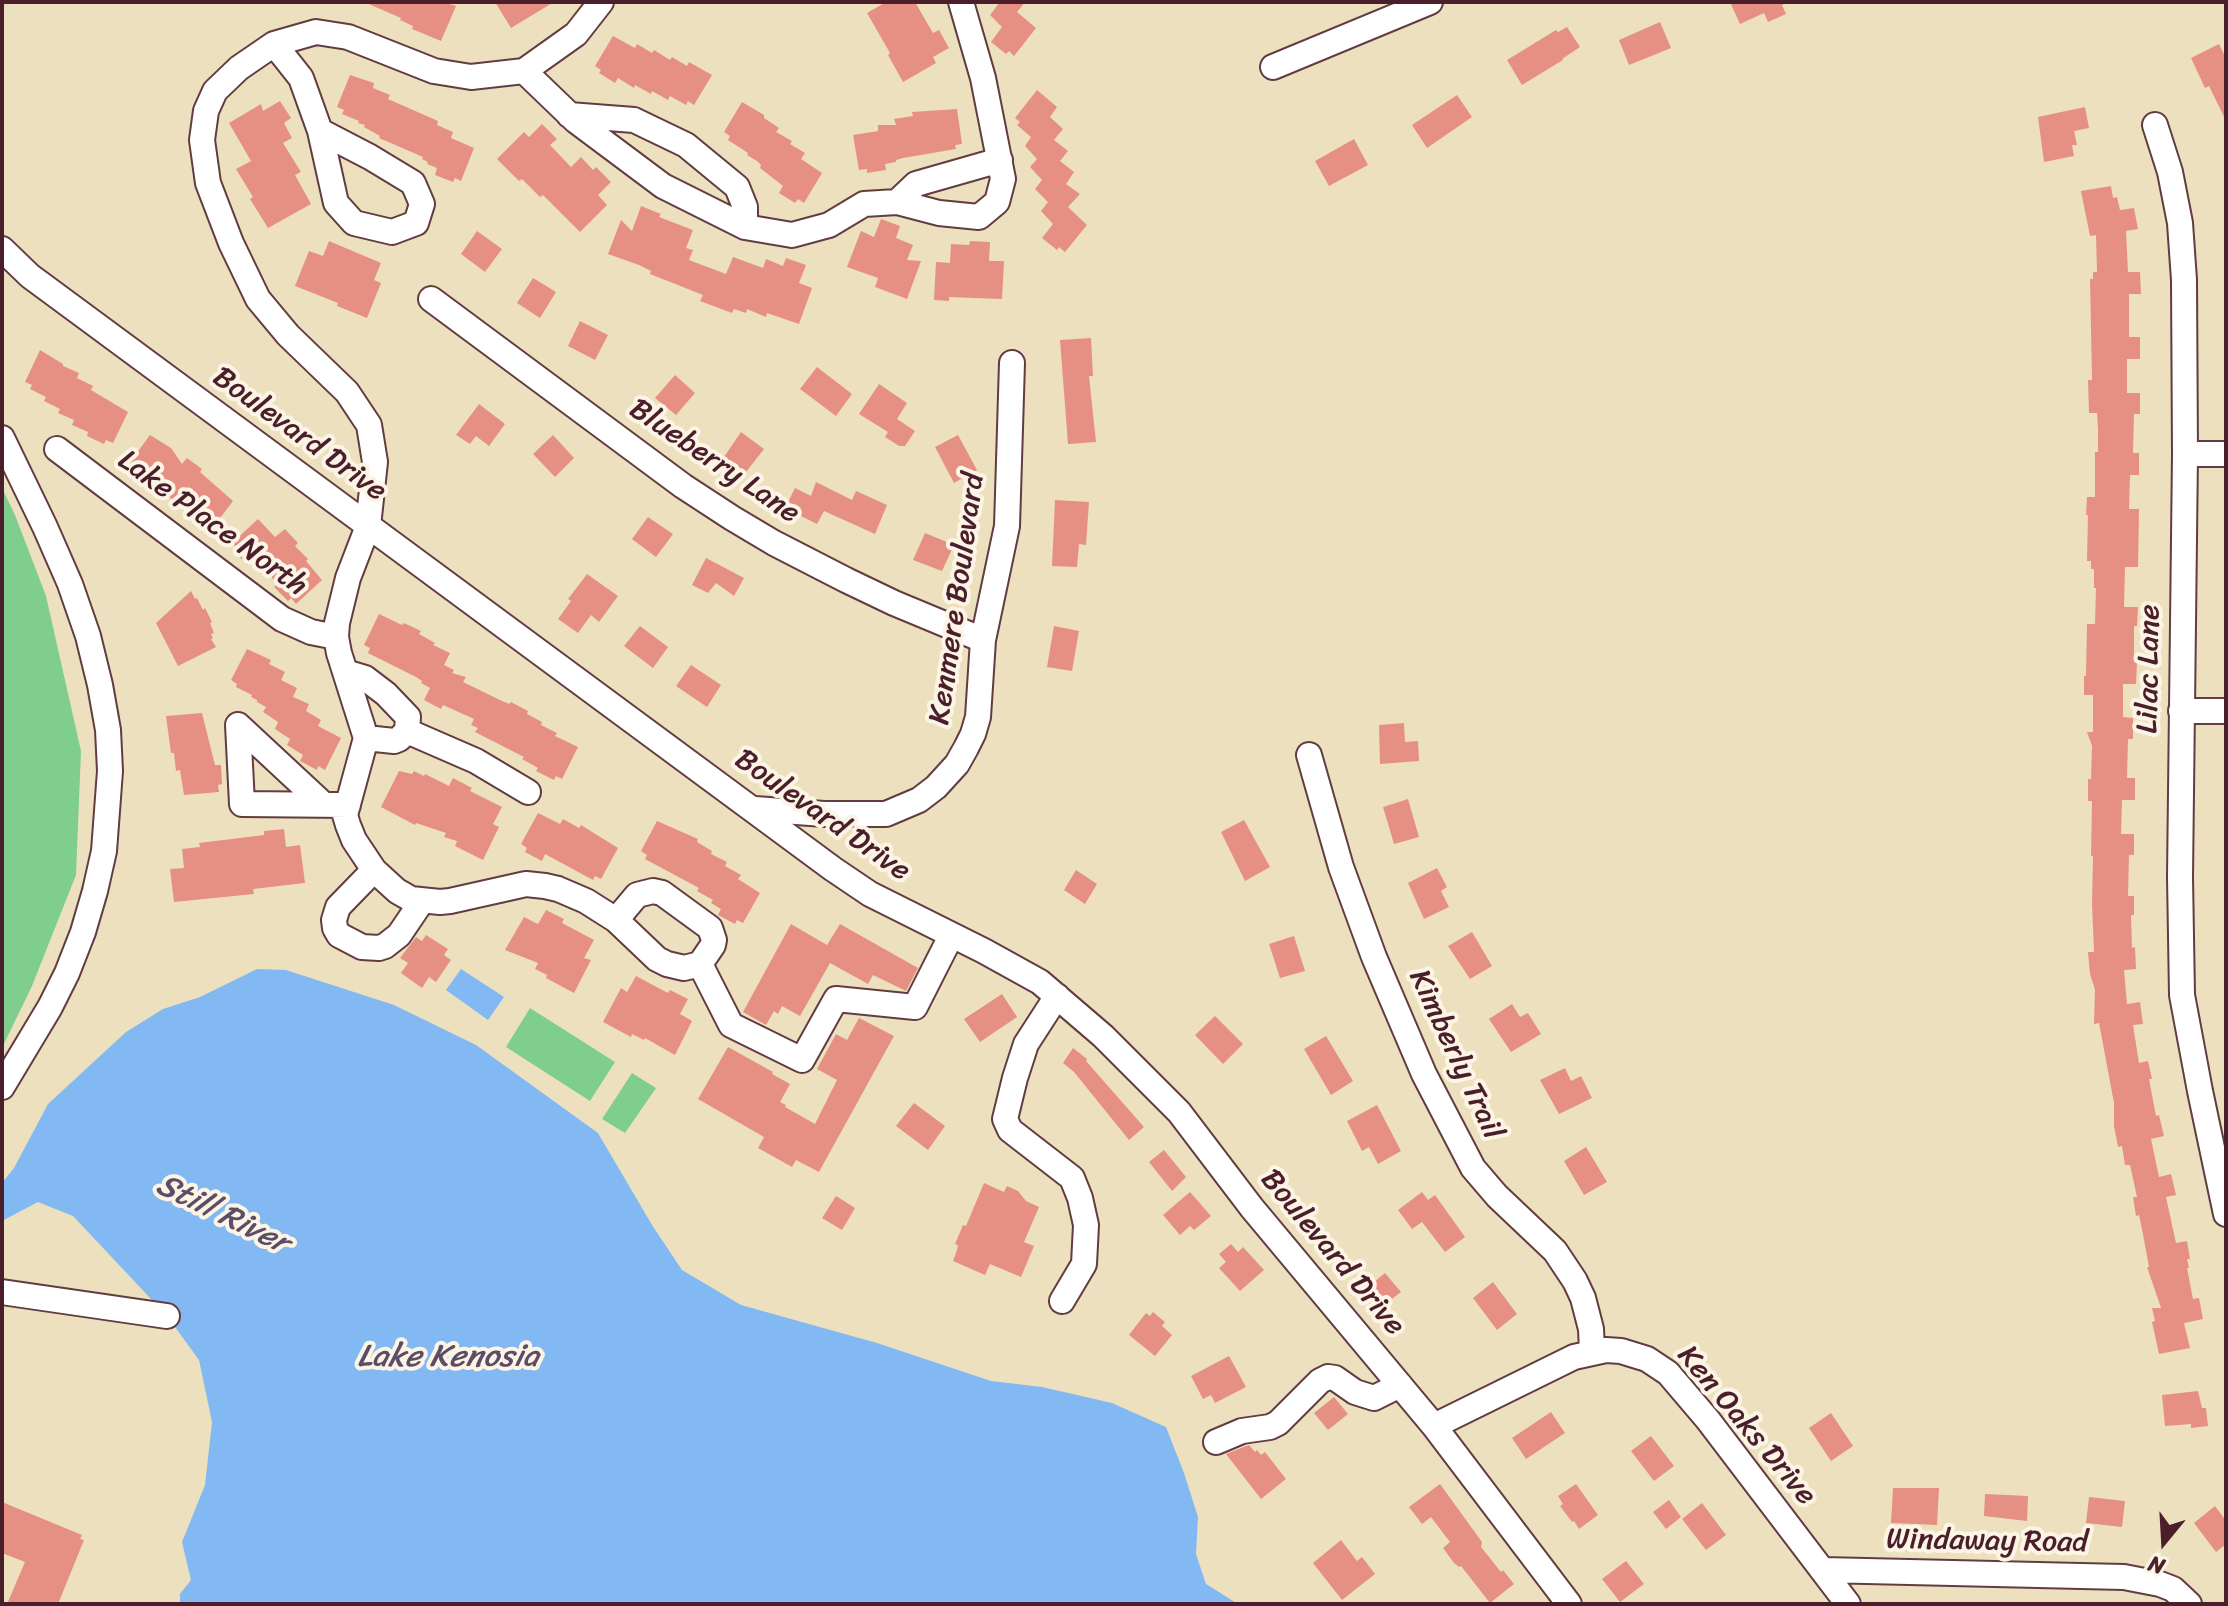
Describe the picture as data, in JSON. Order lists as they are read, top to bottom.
{
  "streets": {
    "street": [
      "Boulevard Drive",
      "Blueberry Lane",
      "Lake Place North",
      "Kenmere Boulevard",
      "Lilac Lane",
      "Kimberly Trail",
      "Ken Oaks Drive",
      "Windaway Road"
    ]
  },
  "crossings": [
    ["Boulevard Drive", "Lake Place North"],
    ["Boulevard Drive", "Kenmere Boulevard"],
    ["Boulevard Drive", "Ken Oaks Drive"],
    ["Blueberry Lane", "Kenmere Boulevard"],
    ["Kimberly Trail", "Ken Oaks Drive"],
    ["Ken Oaks Drive", "Windaway Road"]
  ],
  "water": ["Still River", "Lake Kenosia"],
  "north": "bottom"
}
